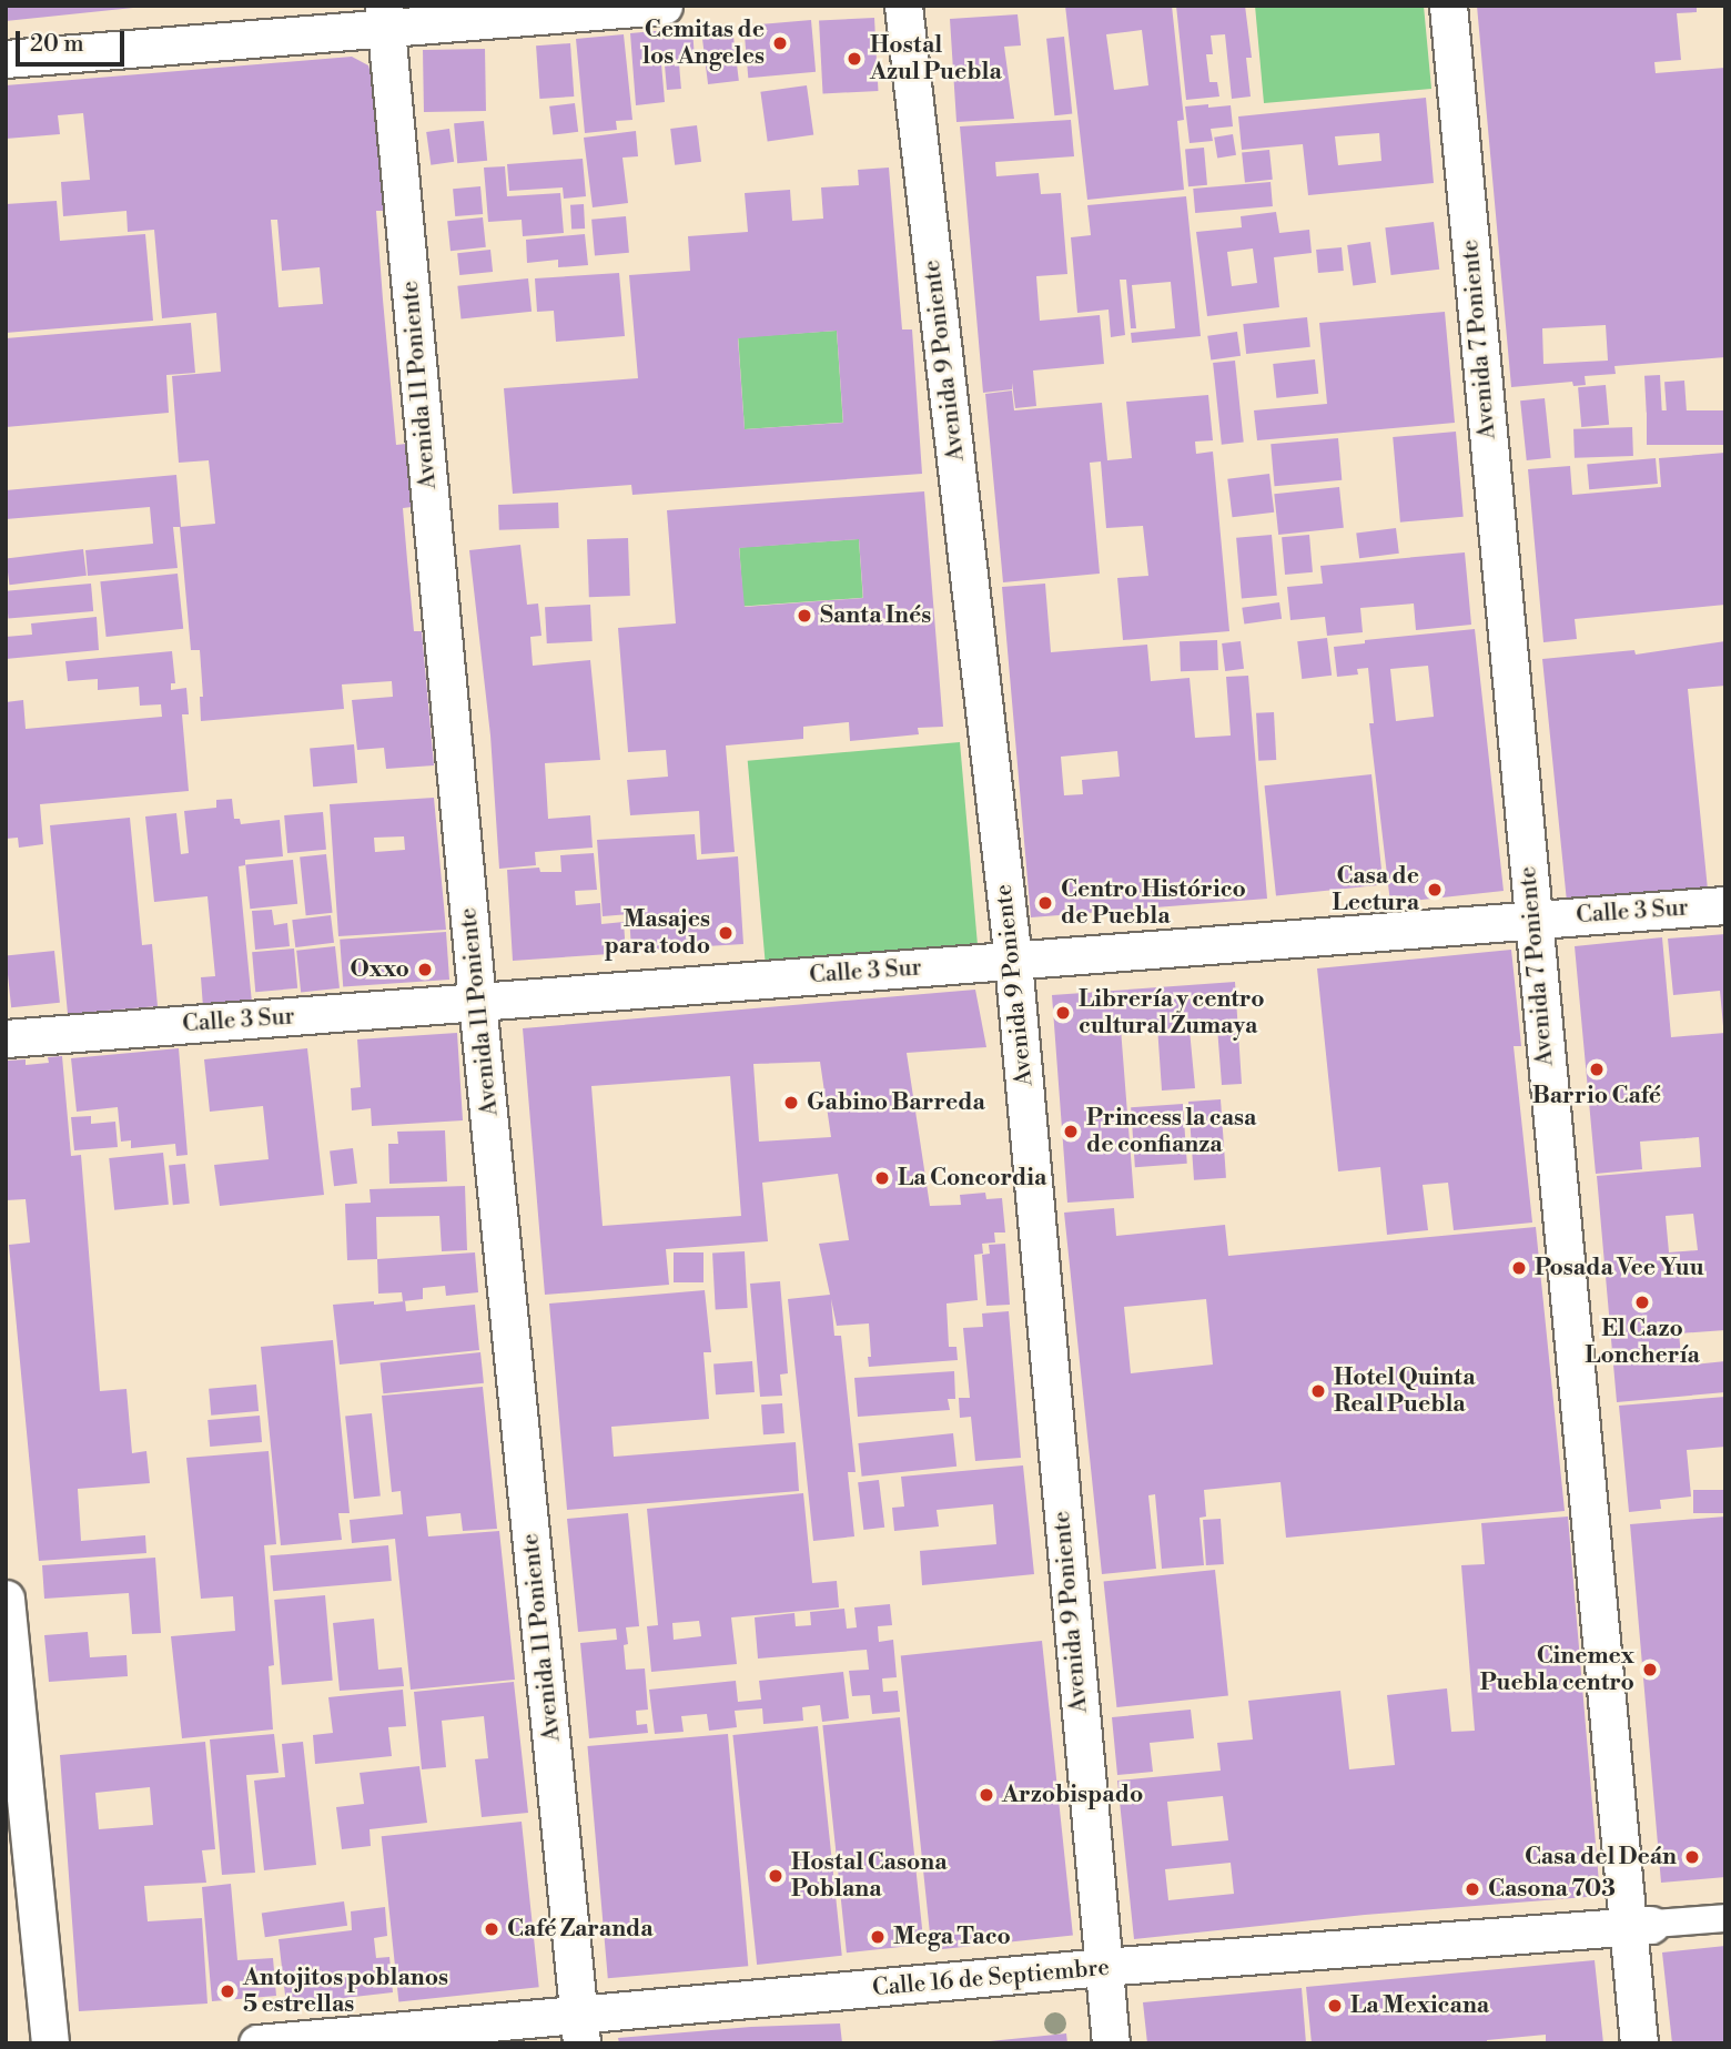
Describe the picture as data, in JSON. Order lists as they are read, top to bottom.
{
  "streets": {
    "street": [
      "Avenida 7 Poniente",
      "Avenida 9 Poniente",
      "Avenida 11 Poniente",
      "Calle 3 Sur",
      "Calle 16 de Septiembre"
    ]
  },
  "crossings": [
    ["Avenida 7 Poniente", "Calle 3 Sur"],
    ["Avenida 7 Poniente", "Calle 16 de Septiembre"],
    ["Avenida 9 Poniente", "Calle 3 Sur"],
    ["Avenida 9 Poniente", "Calle 16 de Septiembre"],
    ["Avenida 11 Poniente", "Calle 3 Sur"],
    ["Avenida 11 Poniente", "Calle 16 de Septiembre"]
  ],
  "places": [
    "Cemitas de los Angeles",
    "Hostal Azul Puebla",
    "Santa Inés",
    "Casa de Lectura",
    "Centro Histórico de Puebla",
    "Masajes para todo",
    "Oxxo",
    "Librería y centro cultural Zumaya",
    "Barrio Café",
    "Gabino Barreda",
    "Princess la casa de confianza",
    "La Concordia",
    "Posada Vee Yuu",
    "El Cazo Lonchería",
    "Hotel Quinta Real Puebla",
    "Cinemex Puebla centro",
    "Arzobispado",
    "Casa del Deán",
    "Hostal Casona Poblana",
    "Casona 703",
    "Café Zaranda",
    "Mega Taco",
    "Antojitos poblanos 5 estrellas",
    "La Mexicana"
  ],
  "scale_bar": "20 m"
}
